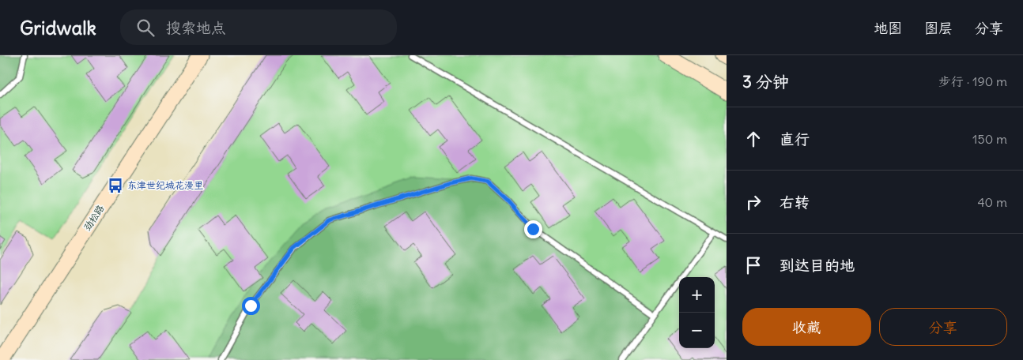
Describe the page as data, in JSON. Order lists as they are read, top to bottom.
{
  "streets": {
    "street": ["劲松路"]
  },
  "places": {
    "bus stop": ["东津世纪城花漫里"]
  },
  "page": {
    "header": "Gridwalk",
    "search": "搜索地点",
    "nav": ["地图", "图层", "分享"],
    "heading": ["3 分钟", "步行 · 190 m"],
    "list": [
      ["直行", "150 m"],
      ["右转", "40 m"],
      "到达目的地"
    ],
    "map_buttons": ["+", "−"],
    "buttons": ["收藏", "分享"]
  }
}
